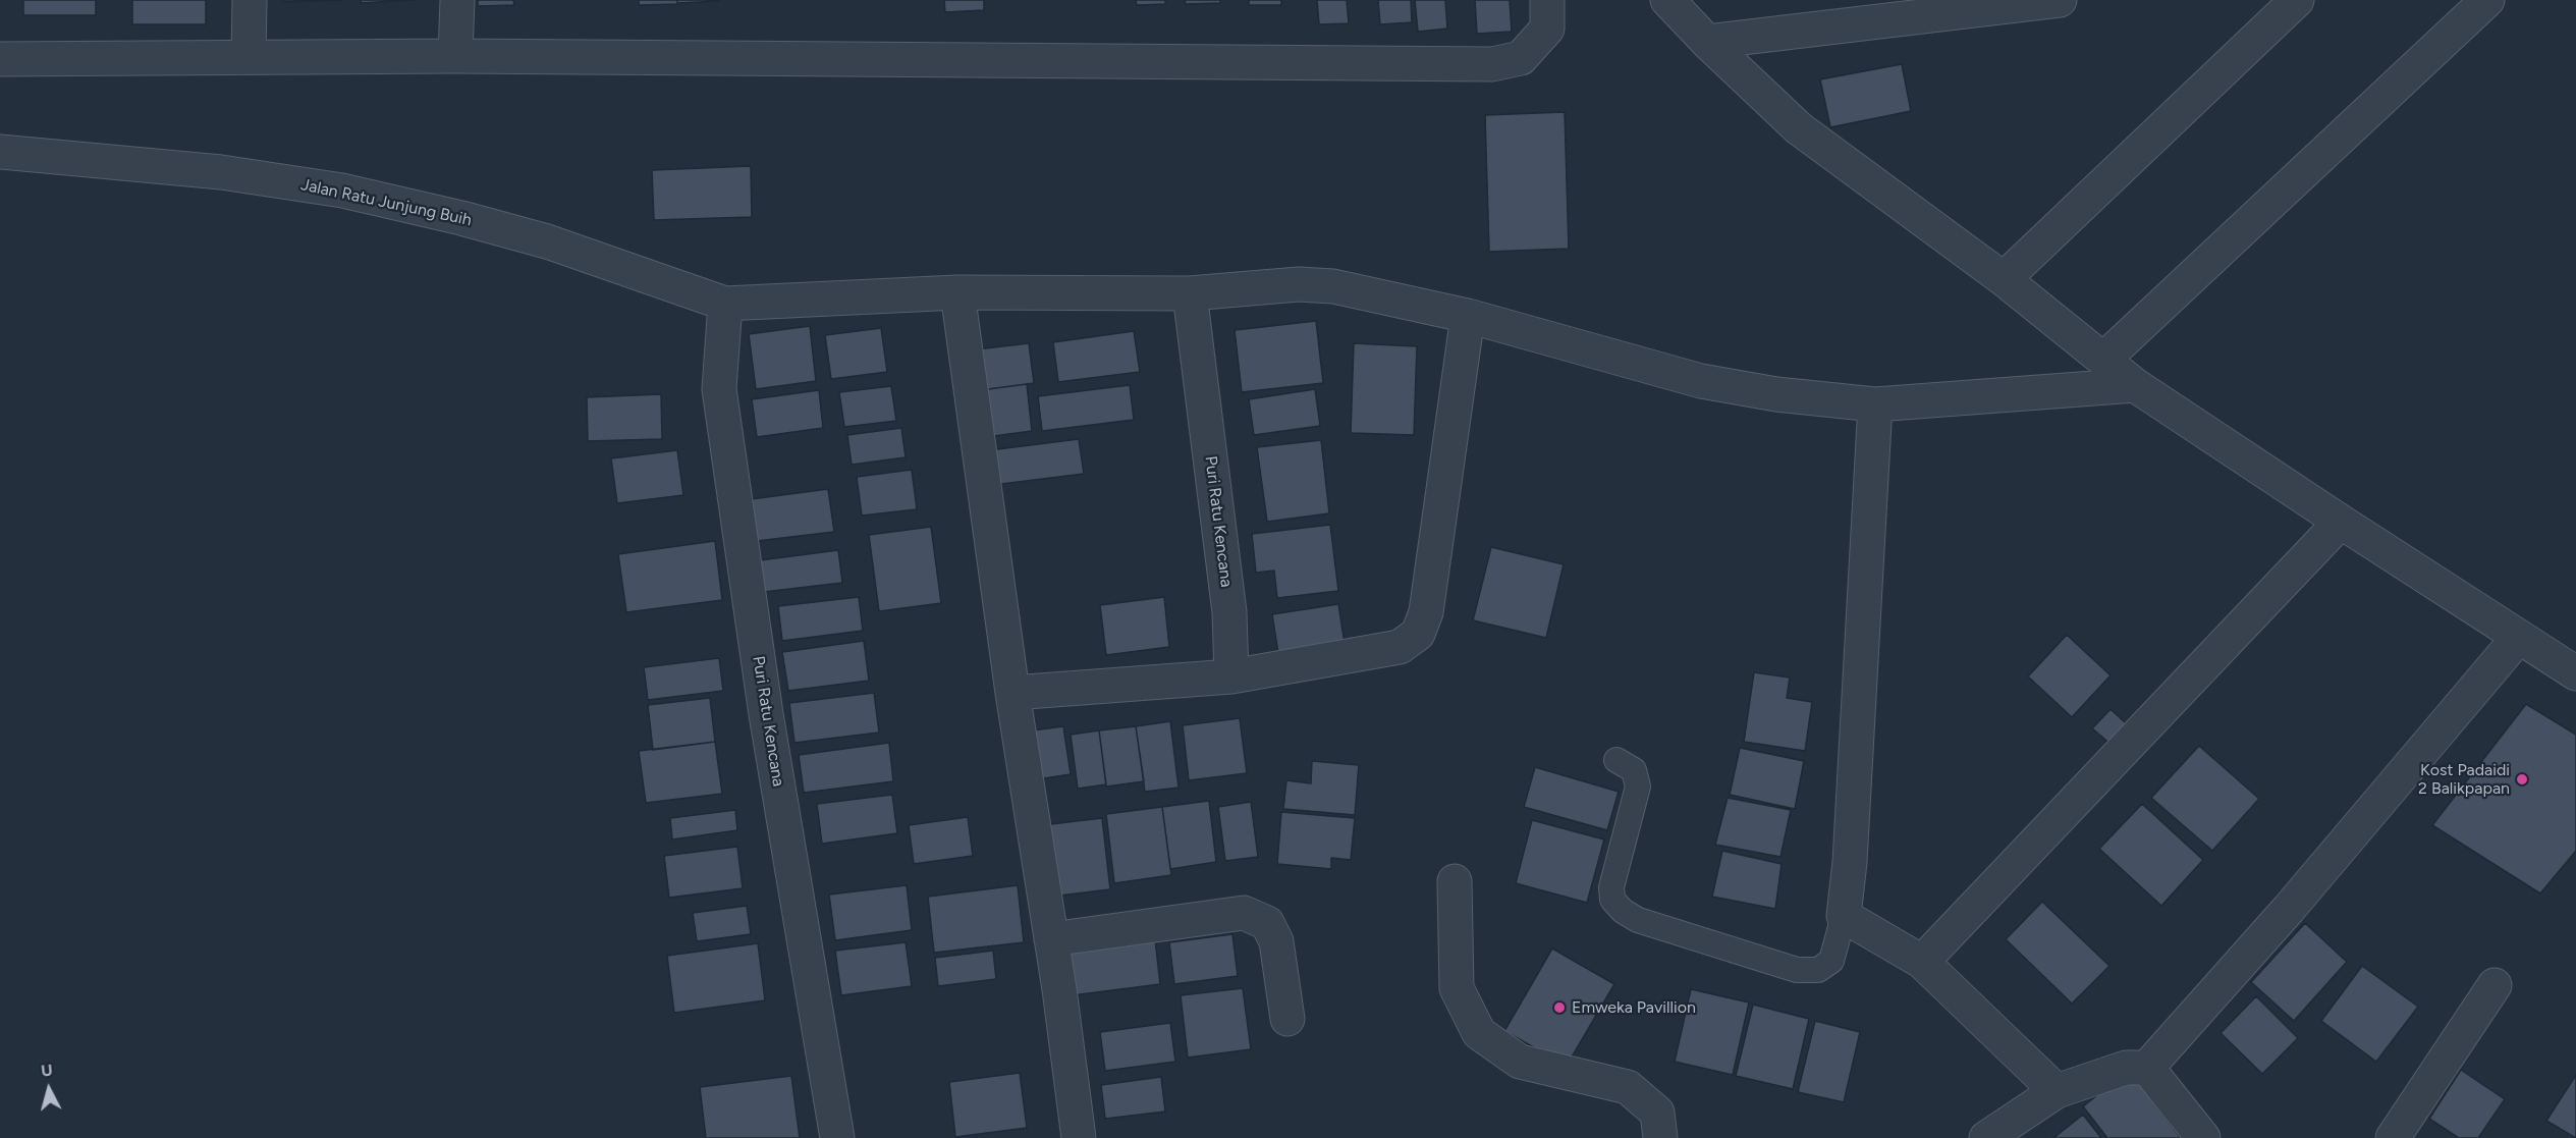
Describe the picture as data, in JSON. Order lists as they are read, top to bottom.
{
  "streets": {
    "street": ["Jalan Ratu Junjung Buih", "Puri Ratu Kencana"]
  },
  "crossings": [
    ["Jalan Ratu Junjung Buih", "Puri Ratu Kencana"]
  ],
  "places": ["Kost Padaidi 2 Balikpapan", "Emweka Pavillion"],
  "north": "top"
}
